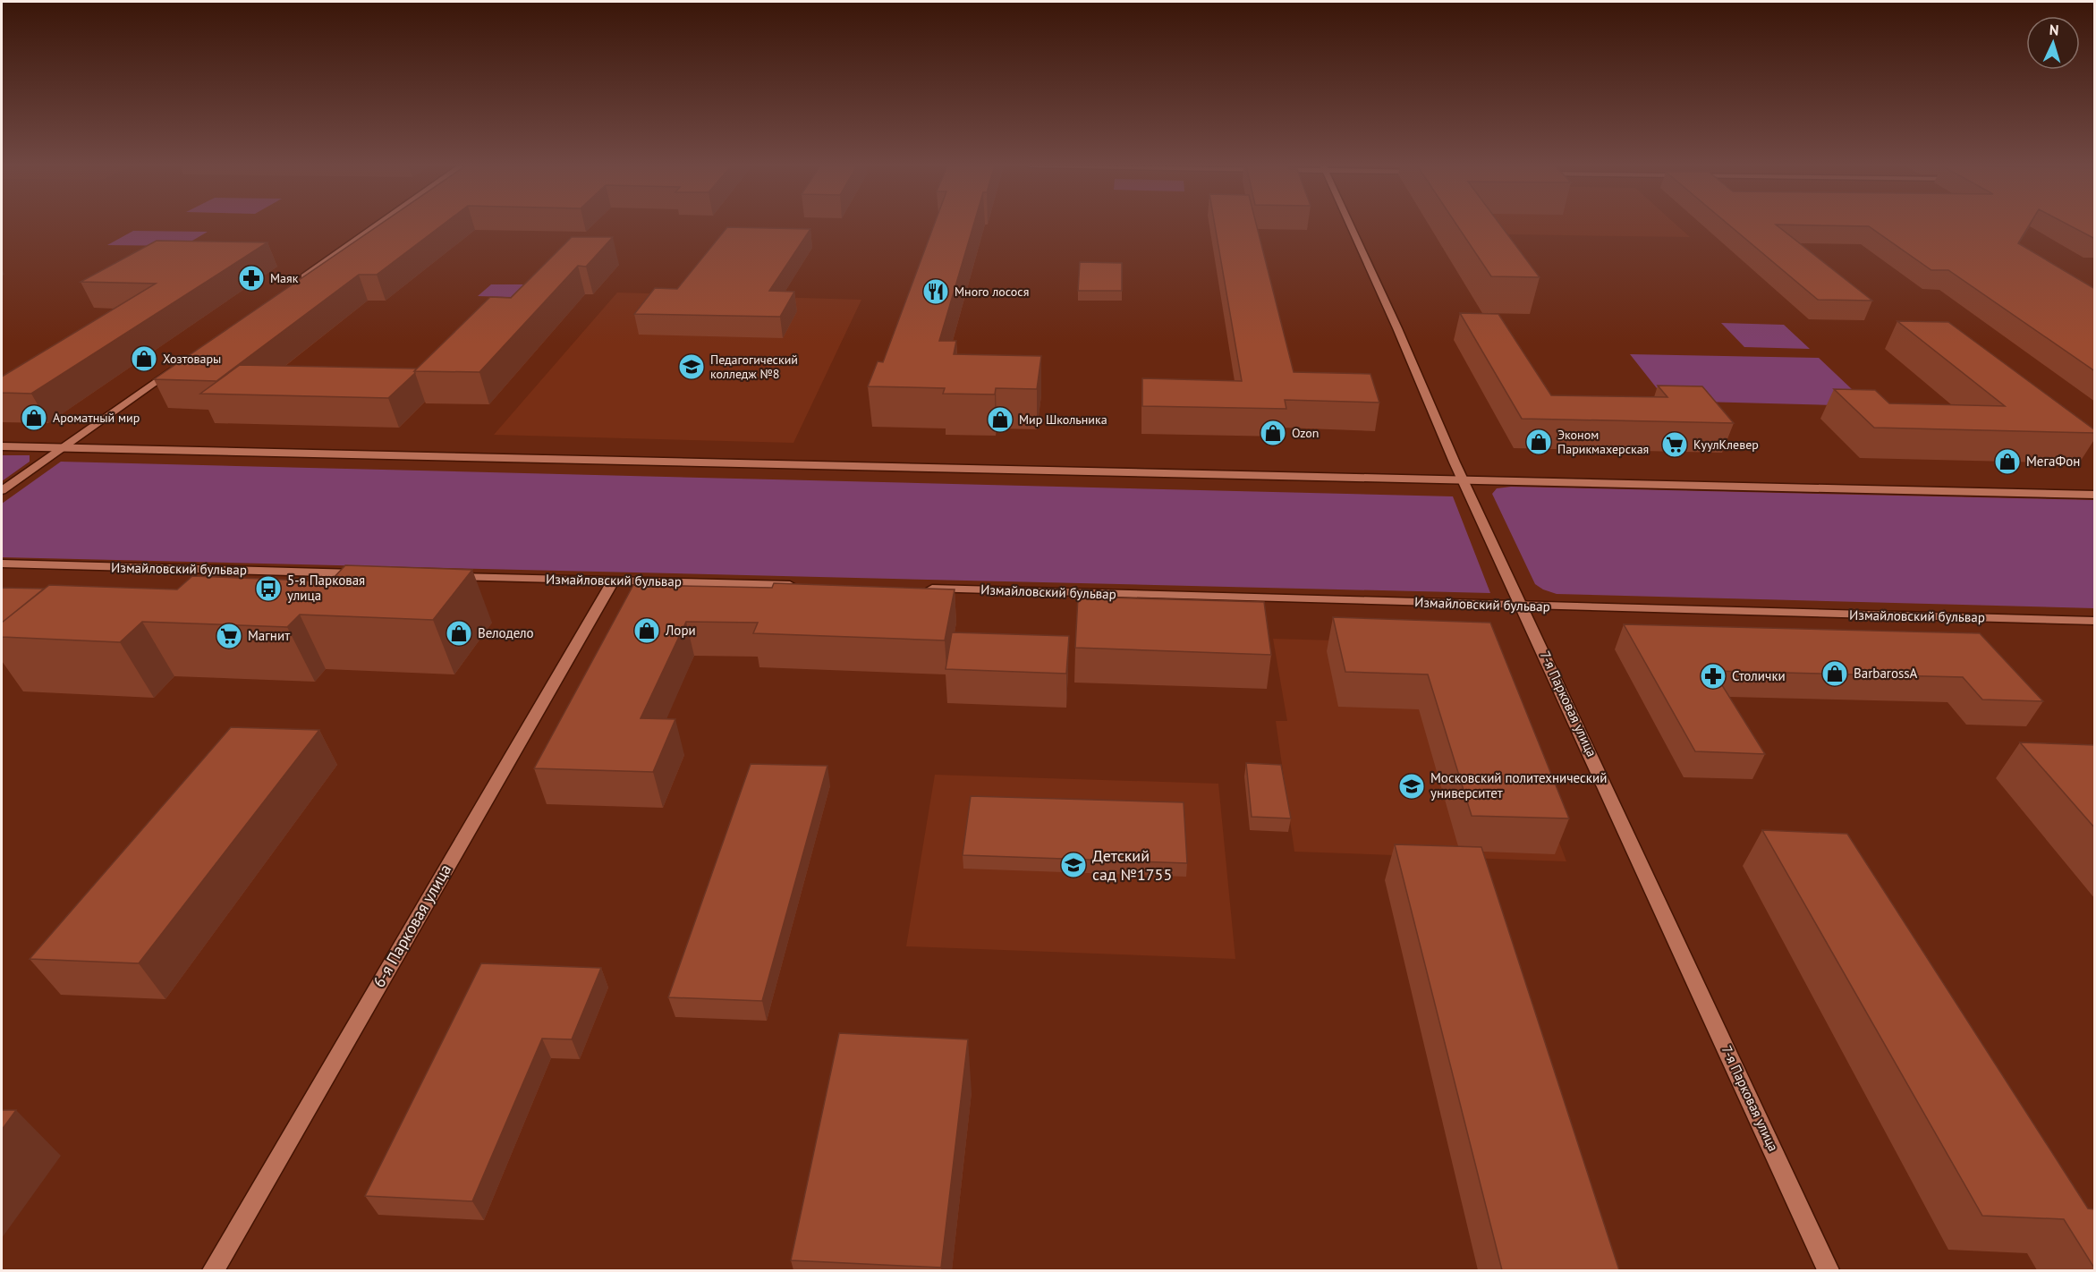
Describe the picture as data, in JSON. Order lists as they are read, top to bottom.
{
  "streets": {
    "street": ["Измайловский бульвар", "7-я Парковая улица", "6-я Парковая улица"]
  },
  "crossings": [
    ["Измайловский бульвар", "7-я Парковая улица"],
    ["Измайловский бульвар", "6-я Парковая улица"]
  ],
  "places": {
    "pharmacy": ["Маяк", "Столички"],
    "restaurant": ["Много лосося"],
    "shop": [
      "Хозтовары",
      "Ароматный мир",
      "Мир Школьника",
      "Ozon",
      "Эконом Парикмахерская",
      "МегаФон",
      "Лори",
      "Велодело",
      "BarbarossA"
    ],
    "school or university": ["Педагогический колледж №8", "Московский политехнический университет", "Детский сад №1755"],
    "supermarket": ["КуулКлевер", "Магнит"],
    "bus stop": ["5-я Парковая улица"]
  },
  "north": "top"
}
